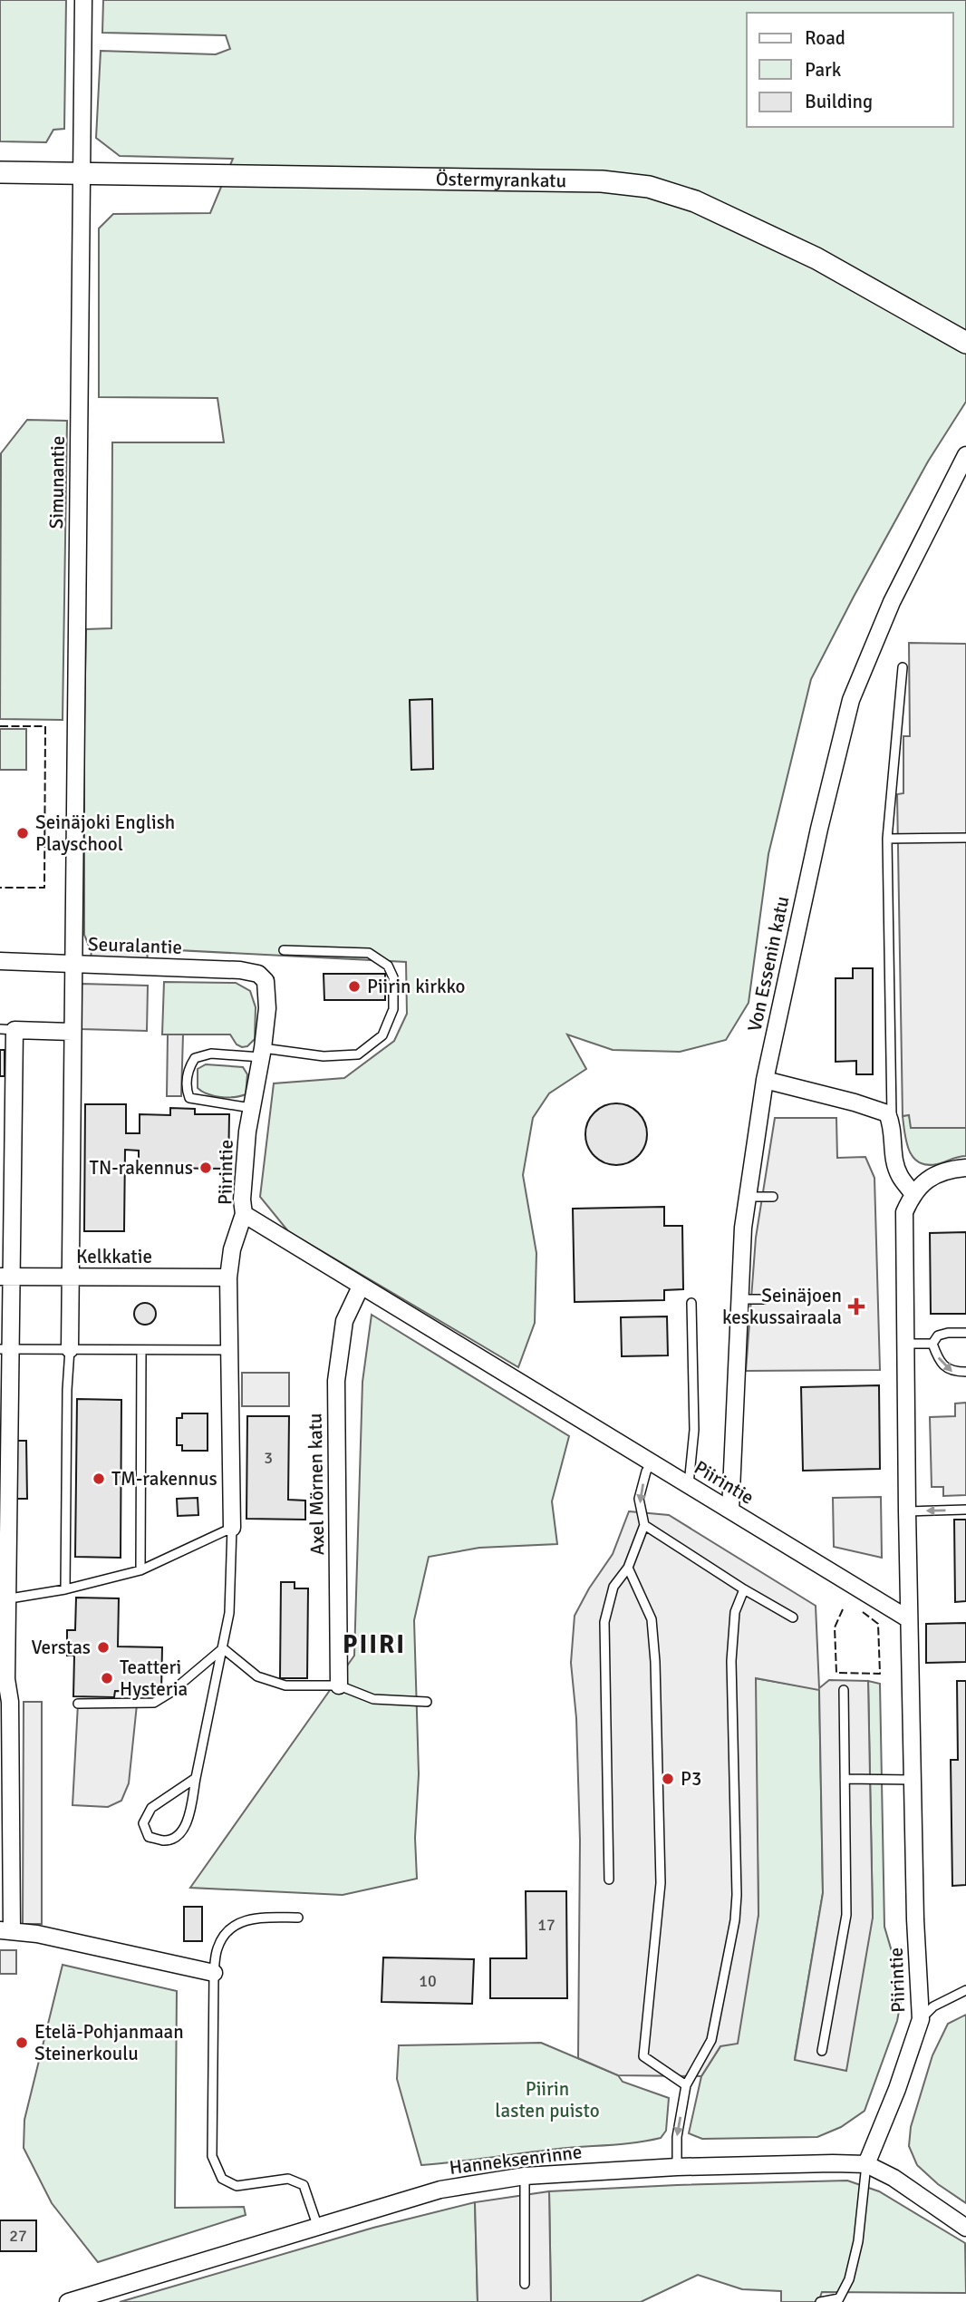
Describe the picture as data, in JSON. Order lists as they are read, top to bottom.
{
  "streets": {
    "street": [
      "Östermyrankatu",
      "Simunantie",
      "Seuralantie",
      "Von Essenin katu",
      "Piirintie",
      "Kelkkatie",
      "Axel Mörnen katu",
      "Hanneksenrinne"
    ]
  },
  "crossings": [
    ["Östermyrankatu", "Simunantie"],
    ["Simunantie", "Seuralantie"],
    ["Simunantie", "Kelkkatie"],
    ["Seuralantie", "Piirintie"],
    ["Von Essenin katu", "Piirintie"],
    ["Piirintie", "Axel Mörnen katu"],
    ["Piirintie", "Hanneksenrinne"]
  ],
  "districts": ["PIIRI"],
  "parks": ["Piirin lasten puisto"],
  "places": {
    "other": [
      "Seinäjoki English Playschool",
      "Piirin kirkko",
      "TN-rakennus",
      "TM-rakennus",
      "Verstas",
      "Teatteri Hysteria",
      "P3",
      "Etelä-Pohjanmaan Steinerkoulu"
    ],
    "health": ["Seinäjoen keskussairaala"]
  },
  "house_numbers": [
    "3",
    "17",
    "10",
    "27"
  ],
  "legend": ["Road", "Park", "Building"]
}
